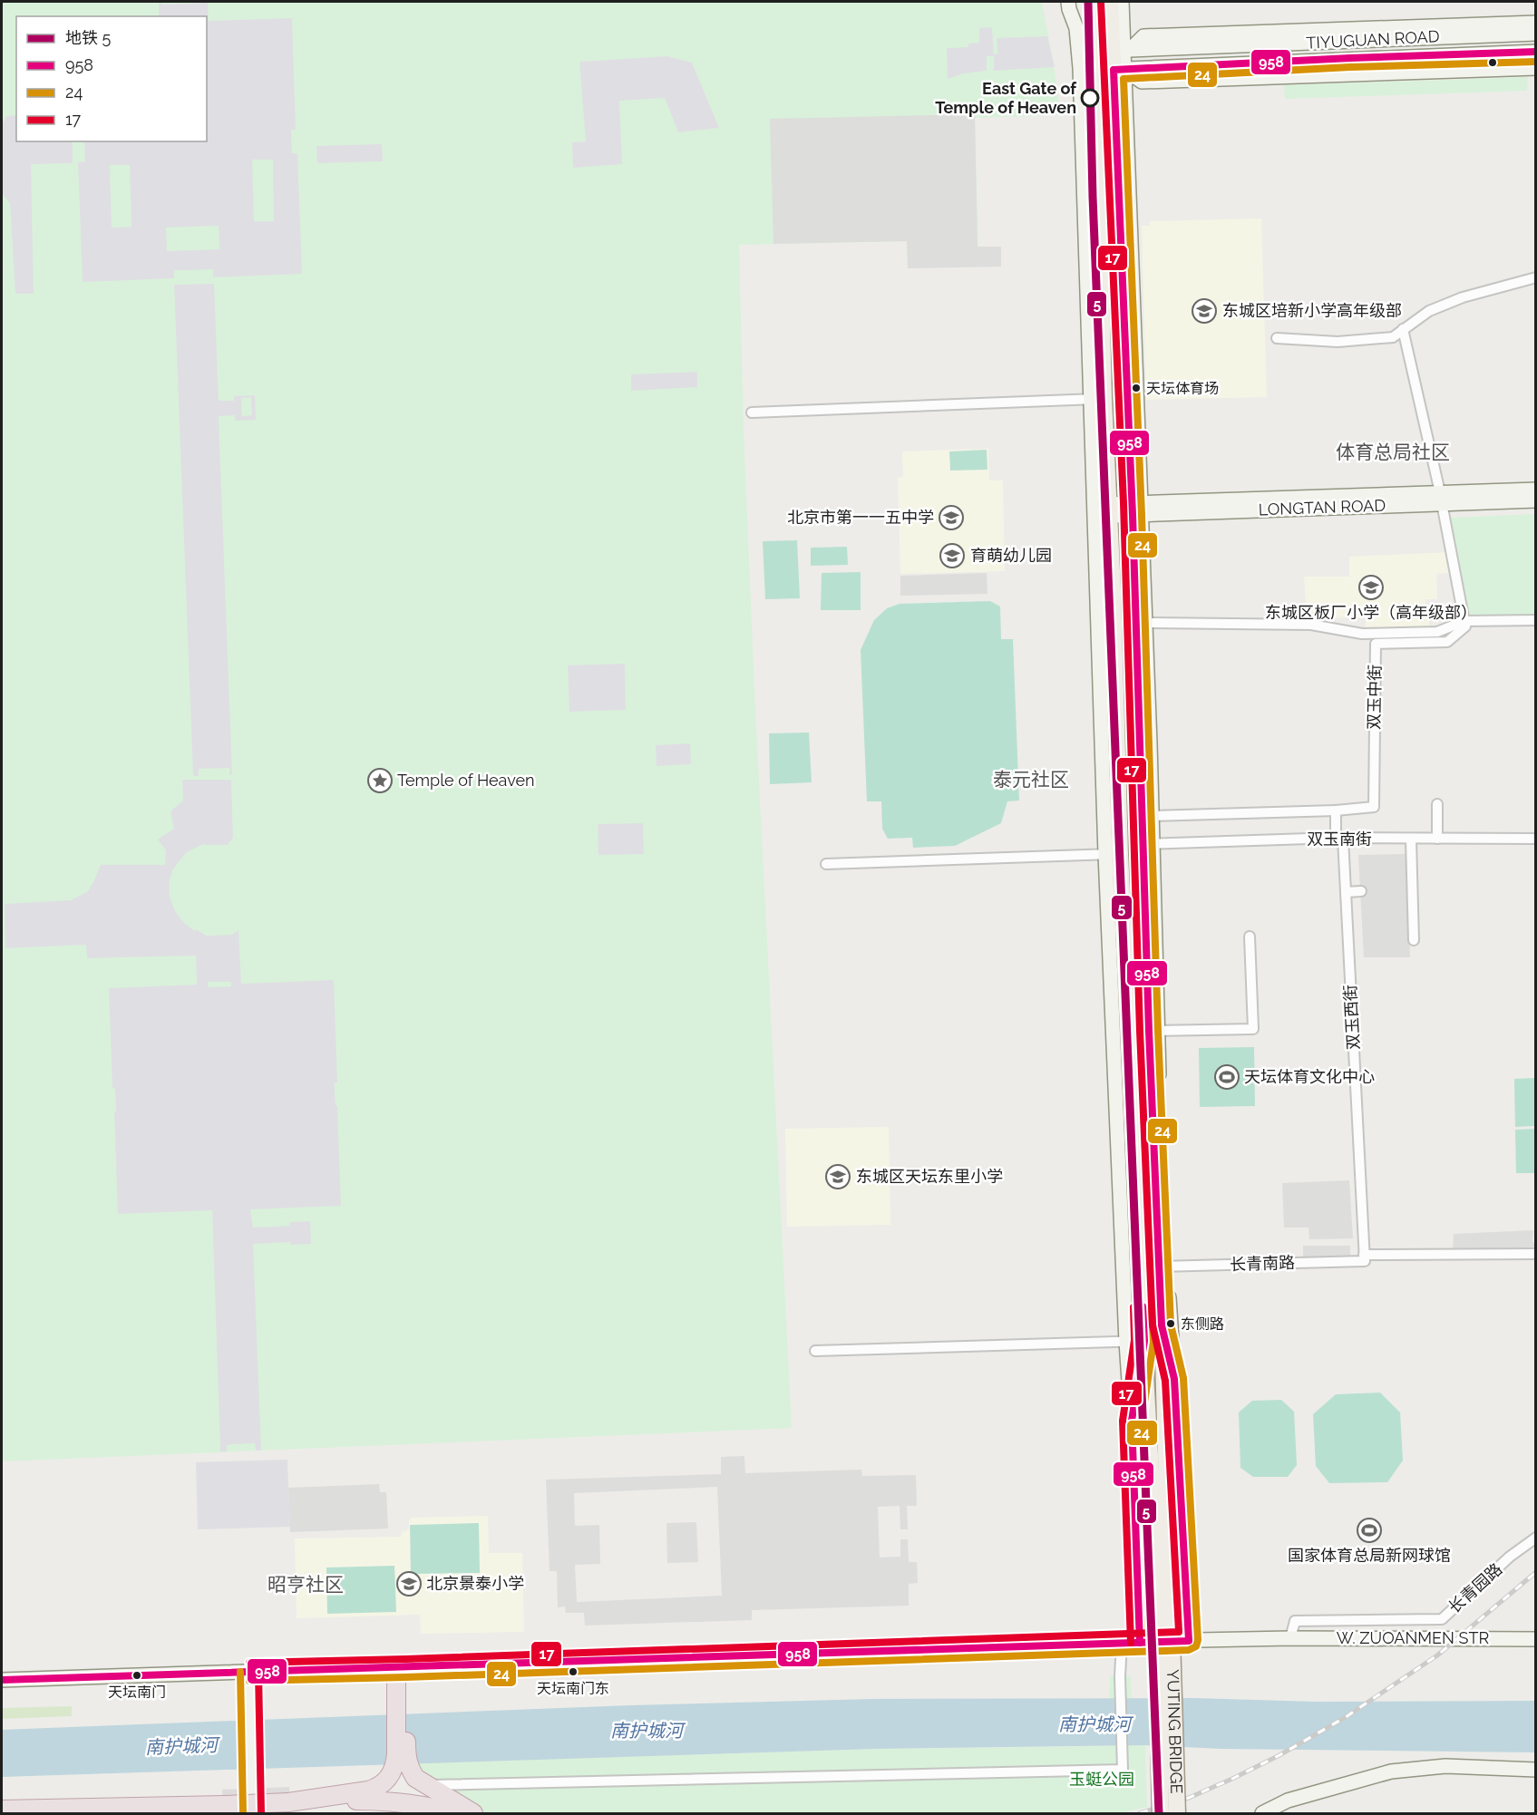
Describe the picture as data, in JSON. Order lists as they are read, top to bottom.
{
  "streets": {
    "main road": ["YUTING BRIDGE"],
    "street": [
      "TIYUGUAN ROAD",
      "LONGTAN ROAD",
      "双玉中街",
      "双玉南街",
      "双玉西街",
      "长青南路",
      "长青园路",
      "W. ZUOANMEN STR"
    ]
  },
  "crossings": [
    ["双玉南街", "双玉西街"],
    ["双玉西街", "长青南路"],
    ["长青园路", "W. ZUOANMEN STR"]
  ],
  "districts": ["体育总局社区", "泰元社区", "昭亨社区"],
  "water": ["南护城河"],
  "parks": ["玉蜓公园"],
  "places": {
    "other": [
      "East Gate of Temple of Heaven",
      "天坛体育场",
      "东侧路",
      "天坛南门东",
      "天坛南门"
    ],
    "school or university": [
      "东城区培新小学高年级部",
      "北京市第一一五中学",
      "育萌幼儿园",
      "东城区板厂小学（高年级部）",
      "东城区天坛东里小学",
      "北京景泰小学"
    ],
    "place": ["Temple of Heaven"],
    "sports": ["天坛体育文化中心", "国家体育总局新网球馆"]
  },
  "lines": [
    "metro line 5",
    "transit line 17",
    "transit line 958",
    "transit line 24"
  ],
  "legend": [
    "地铁 5",
    "958",
    "24",
    "17"
  ]
}
